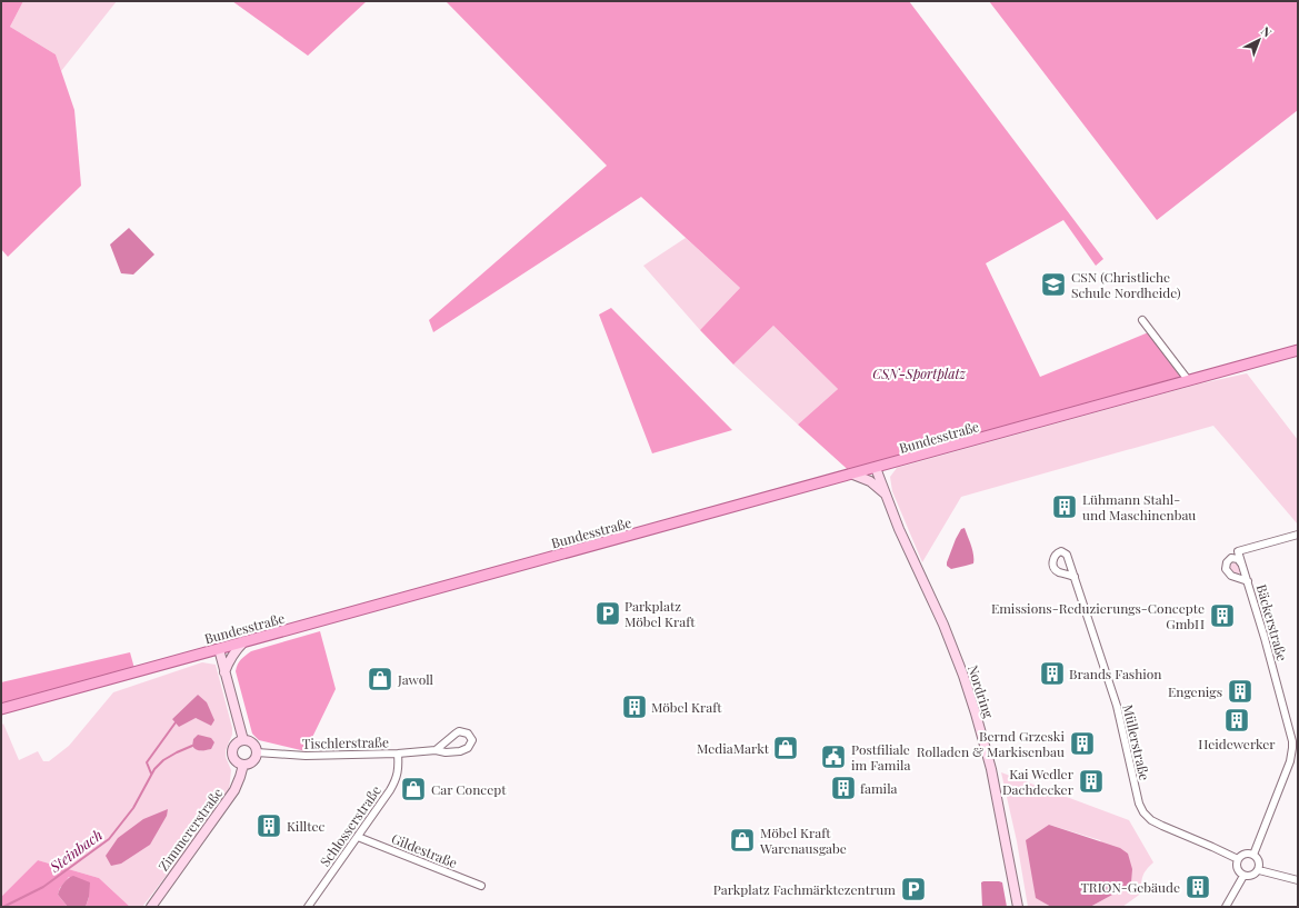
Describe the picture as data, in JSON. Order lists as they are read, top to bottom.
{
  "streets": {
    "main road": ["Bundesstraße"],
    "street": [
      "Bäckerstraße",
      "Nordring",
      "Tischlerstraße",
      "Müllerstraße",
      "Schlosserstraße",
      "Zimmererstraße",
      "Gildestraße"
    ]
  },
  "crossings": [
    ["Bundesstraße", "Nordring"],
    ["Bäckerstraße", "Müllerstraße"],
    ["Tischlerstraße", "Schlosserstraße"],
    ["Tischlerstraße", "Zimmererstraße"],
    ["Schlosserstraße", "Gildestraße"]
  ],
  "water": ["Steinbach"],
  "parks": ["CSN-Sportplatz"],
  "places": {
    "school or university": ["CSN (Christliche Schule Nordheide)"],
    "building": [
      "Lühmann Stahl- und Maschinenbau",
      "Emissions-Reduzierungs-Concepte GmbH",
      "Brands Fashion",
      "Engenigs",
      "Möbel Kraft",
      "Heidewerker",
      "Bernd Grzeski Rolladen & Markisenbau",
      "Kai Wedler Dachdecker",
      "famila",
      "Killtec",
      "TRION-Gebäude"
    ],
    "parking": ["Parkplatz Möbel Kraft", "Parkplatz Fachmärktezentrum"],
    "shop": [
      "Jawoll",
      "MediaMarkt",
      "Car Concept",
      "Möbel Kraft Warenausgabe"
    ],
    "public building": ["Postfiliale im Famila"]
  },
  "north": "top right"
}
